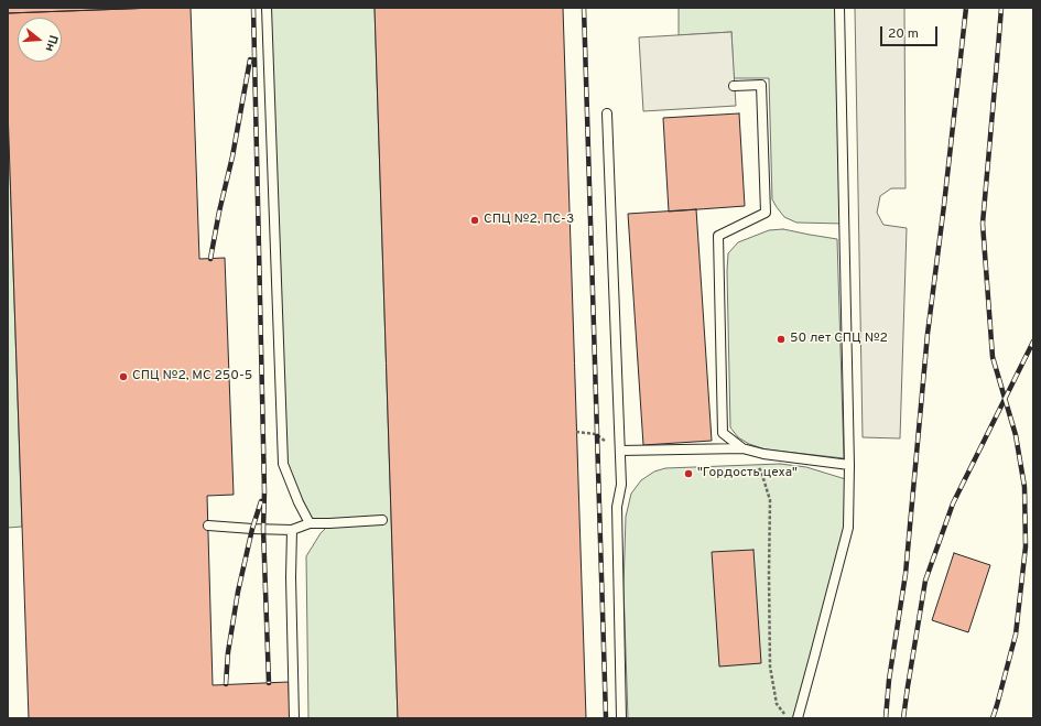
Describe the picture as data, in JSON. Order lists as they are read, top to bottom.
{
  "places": [
    "СПЦ №2, ПС-3",
    "50 лет СПЦ №2",
    "СПЦ №2, МС 250-5",
    "\"Гордость цеха\""
  ],
  "scale_bar": "20 m",
  "north": "right"
}
